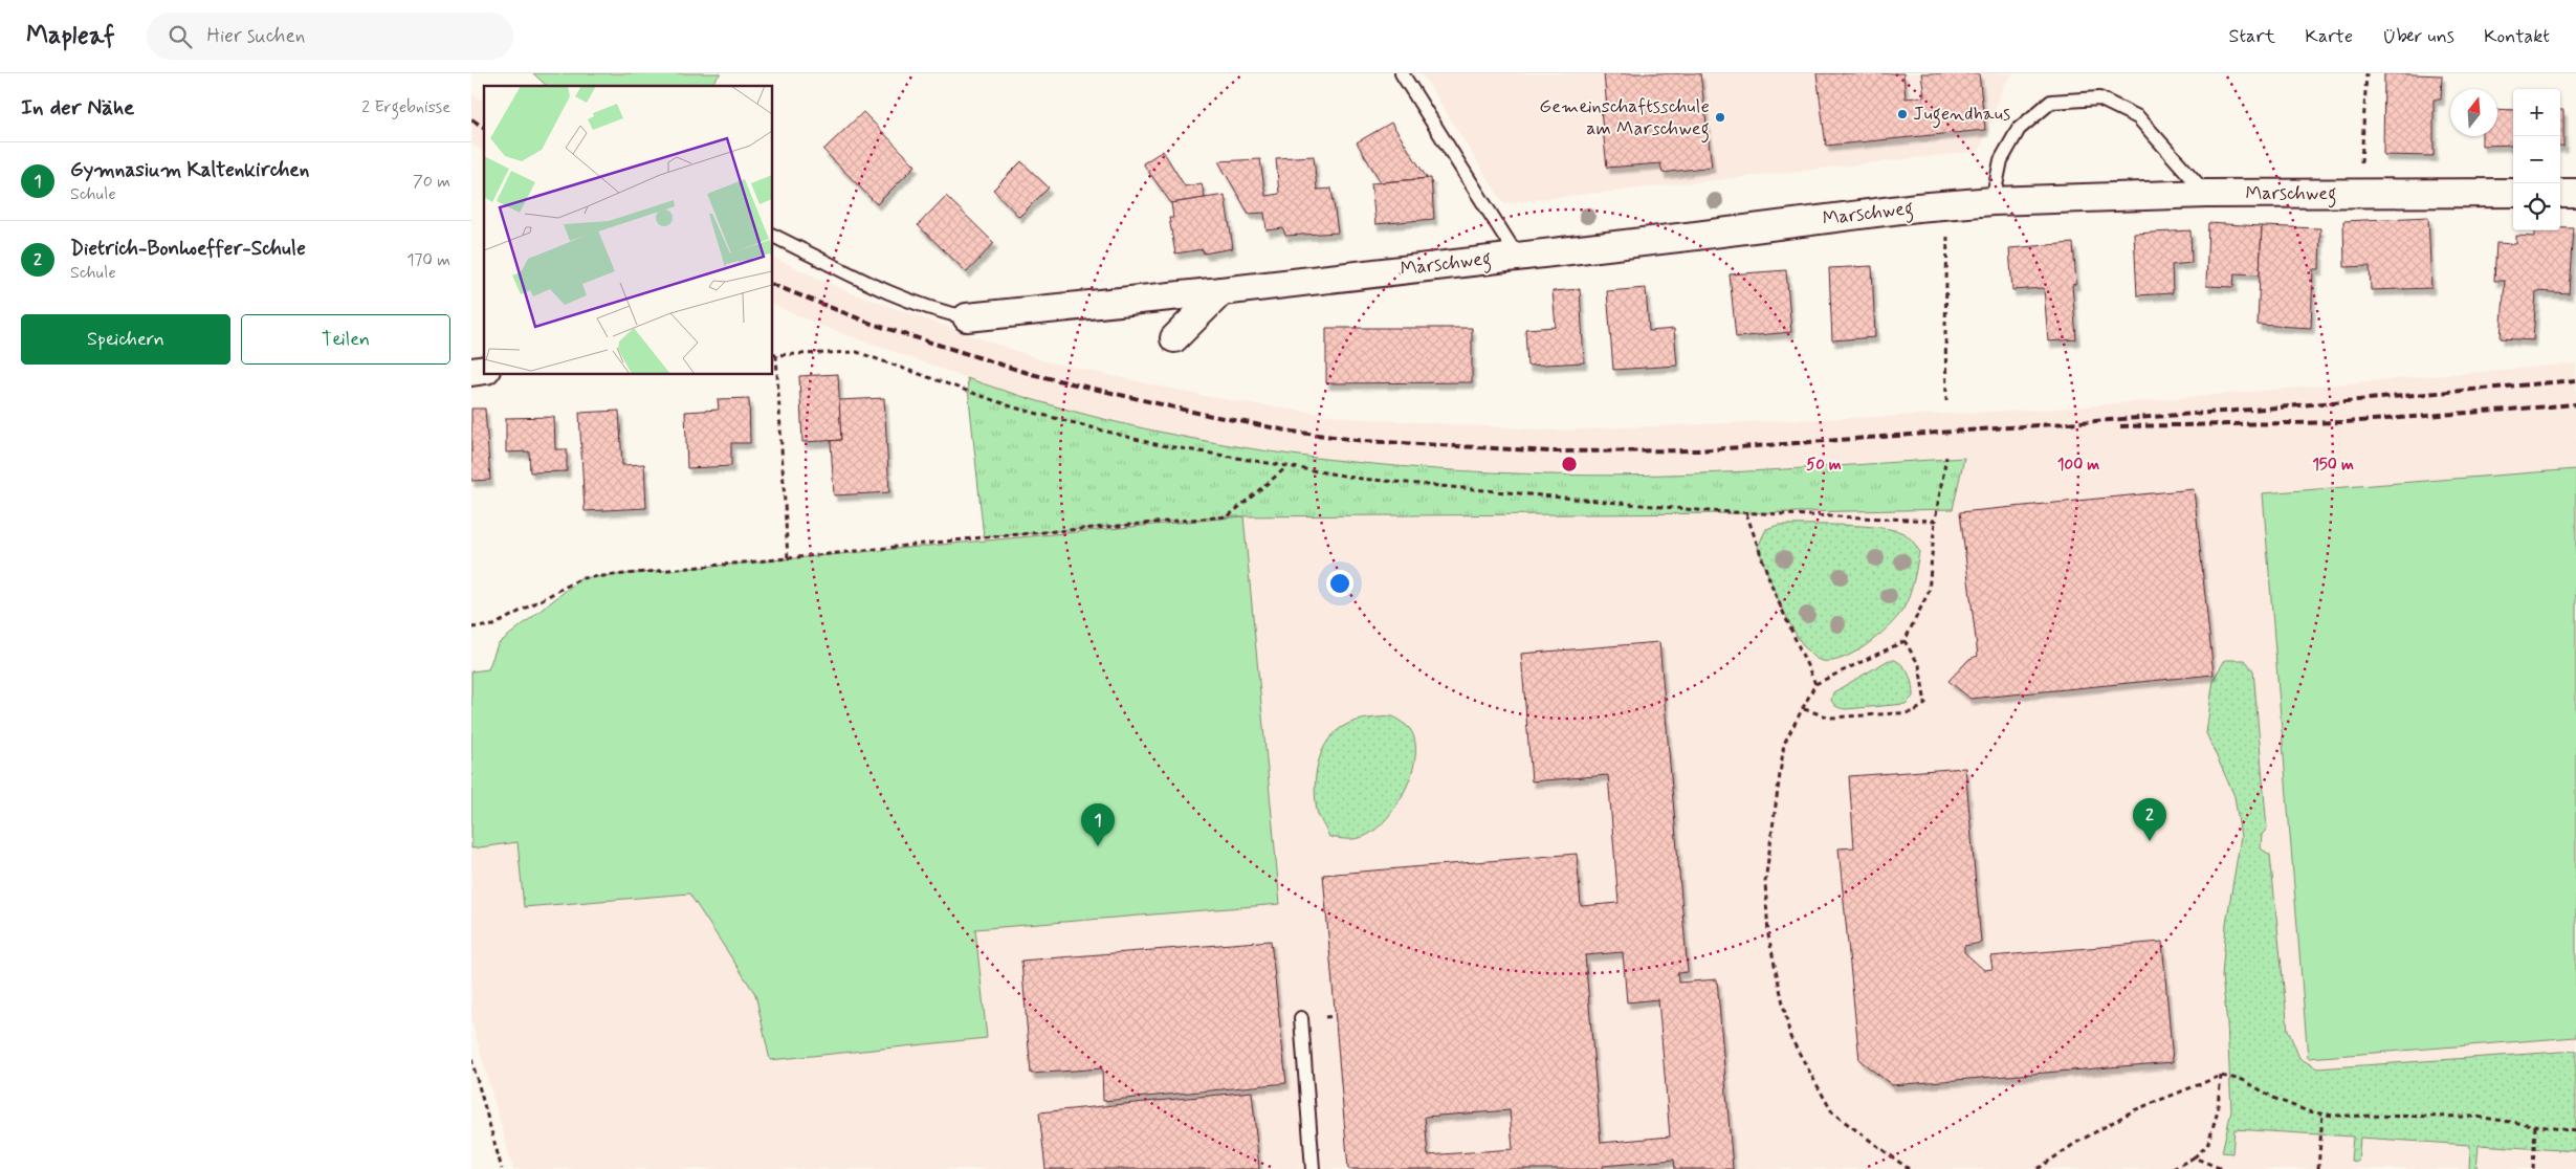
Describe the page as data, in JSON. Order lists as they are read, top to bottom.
{
  "streets": {
    "street": ["Marschweg"]
  },
  "places": ["Jugendhaus", "Gemeinschaftsschule am Marschweg"],
  "north": "top",
  "page": {
    "header": "Mapleaf",
    "search": "Hier suchen",
    "nav": [
      "Start",
      "Karte",
      "Über uns",
      "Kontakt"
    ],
    "heading": ["In der Nähe", "2 Ergebnisse"],
    "map_buttons": ["+", "−"],
    "list": [
      {
        "mark": "1",
        "name": "Gymnasium Kaltenkirchen",
        "note": "Schule",
        "value": "70 m"
      },
      {
        "mark": "2",
        "name": "Dietrich-Bonhoeffer-Schule",
        "note": "Schule",
        "value": "170 m"
      }
    ],
    "buttons": ["Speichern", "Teilen"],
    "pins": ["2", "1"]
  },
  "rings": ["50 m", "100 m", "150 m"]
}
